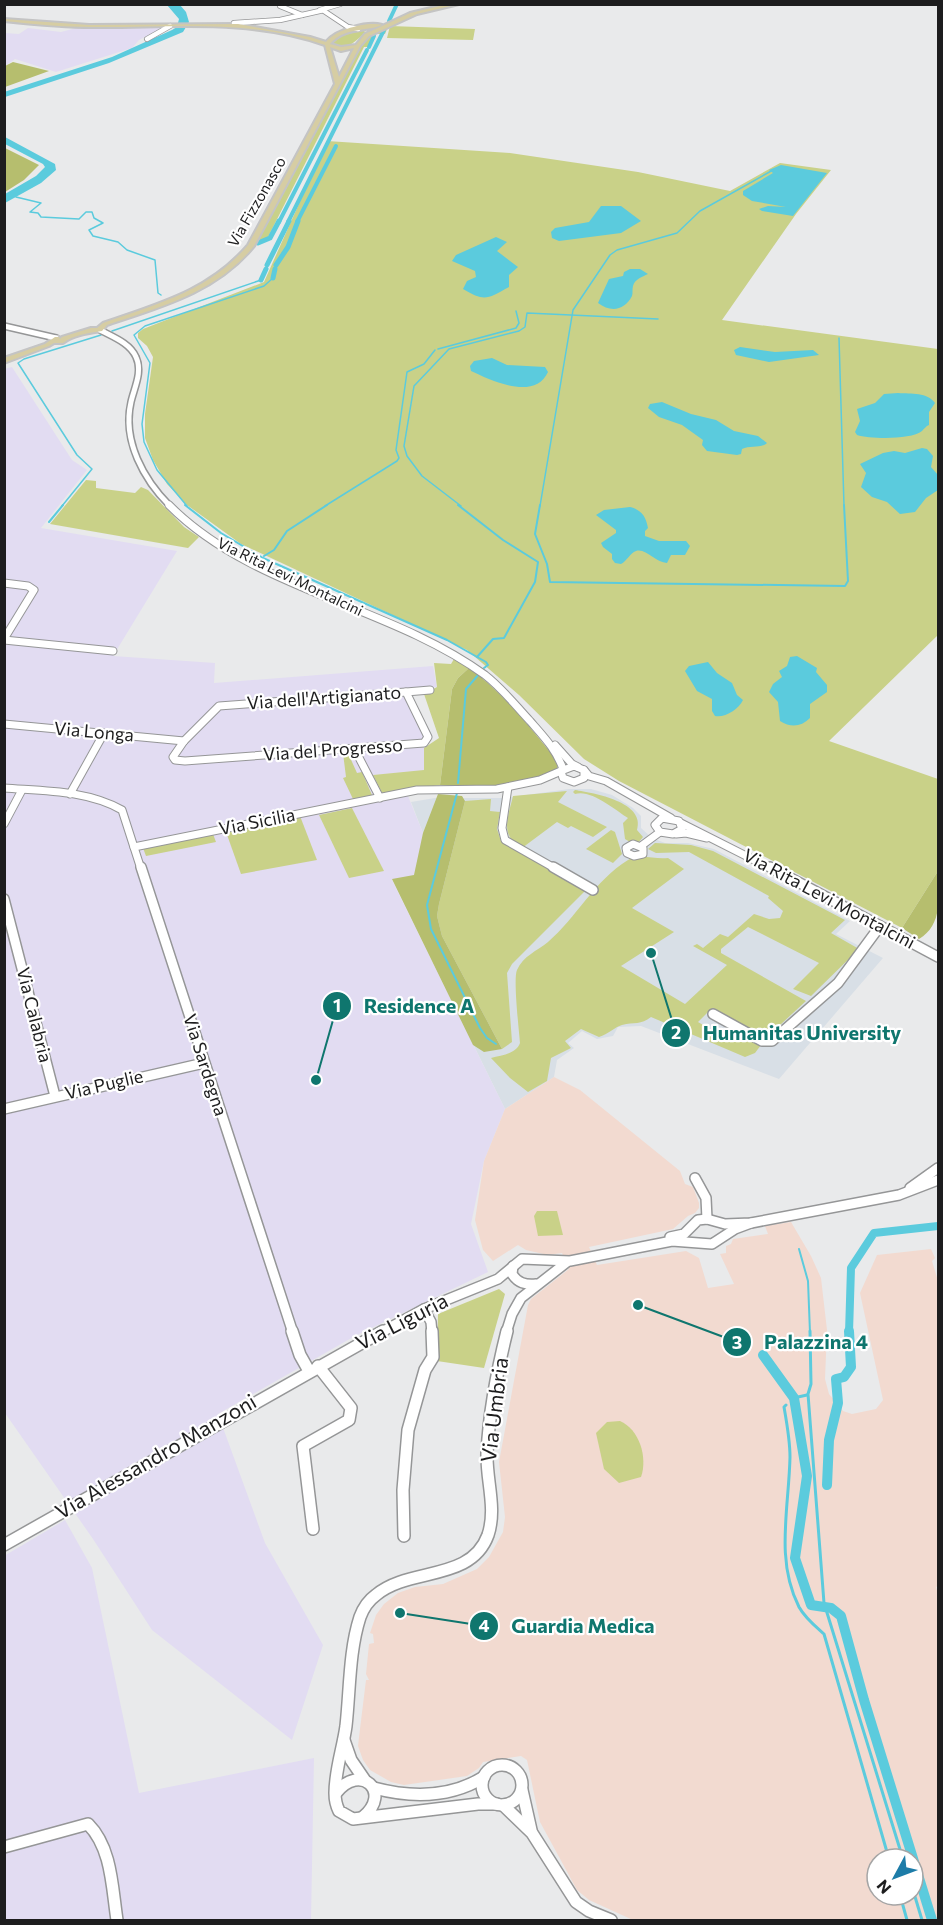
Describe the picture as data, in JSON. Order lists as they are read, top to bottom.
{
  "streets": {
    "main road": ["Via Fizzonasco"],
    "street": [
      "Via Rita Levi Montalcini",
      "Via dell'Artigianato",
      "Via Longa",
      "Via del Progresso",
      "Via Sicilia",
      "Via Calabria",
      "Via Sardegna",
      "Via Puglie",
      "Via Liguria",
      "Via Umbria",
      "Via Alessandro Manzoni"
    ]
  },
  "crossings": [
    ["Via Fizzonasco", "Via Rita Levi Montalcini"],
    ["Via dell'Artigianato", "Via del Progresso"],
    ["Via Sicilia", "Via Sardegna"],
    ["Via Calabria", "Via Puglie"],
    ["Via Sardegna", "Via Puglie"],
    ["Via Sardegna", "Via Liguria"],
    ["Via Sardegna", "Via Alessandro Manzoni"],
    ["Via Liguria", "Via Umbria"],
    ["Via Liguria", "Via Alessandro Manzoni"]
  ],
  "places": [
    "Humanitas University",
    "Residence A",
    "Palazzina 4",
    "Guardia Medica"
  ],
  "north": "bottom left"
}
